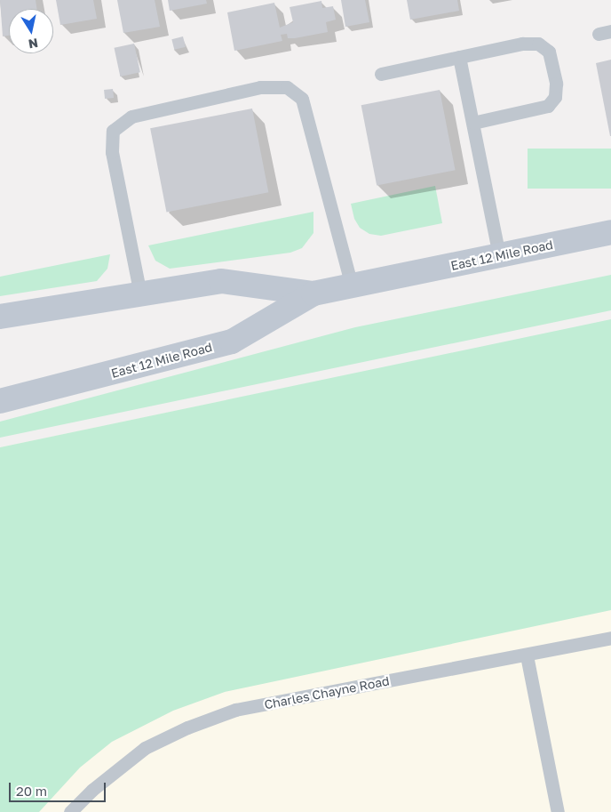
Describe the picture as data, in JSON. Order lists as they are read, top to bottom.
{
  "streets": {
    "main road": ["East 12 Mile Road"],
    "lane": ["Charles Chayne Road"]
  },
  "scale_bar": "20 m",
  "north": "bottom"
}
